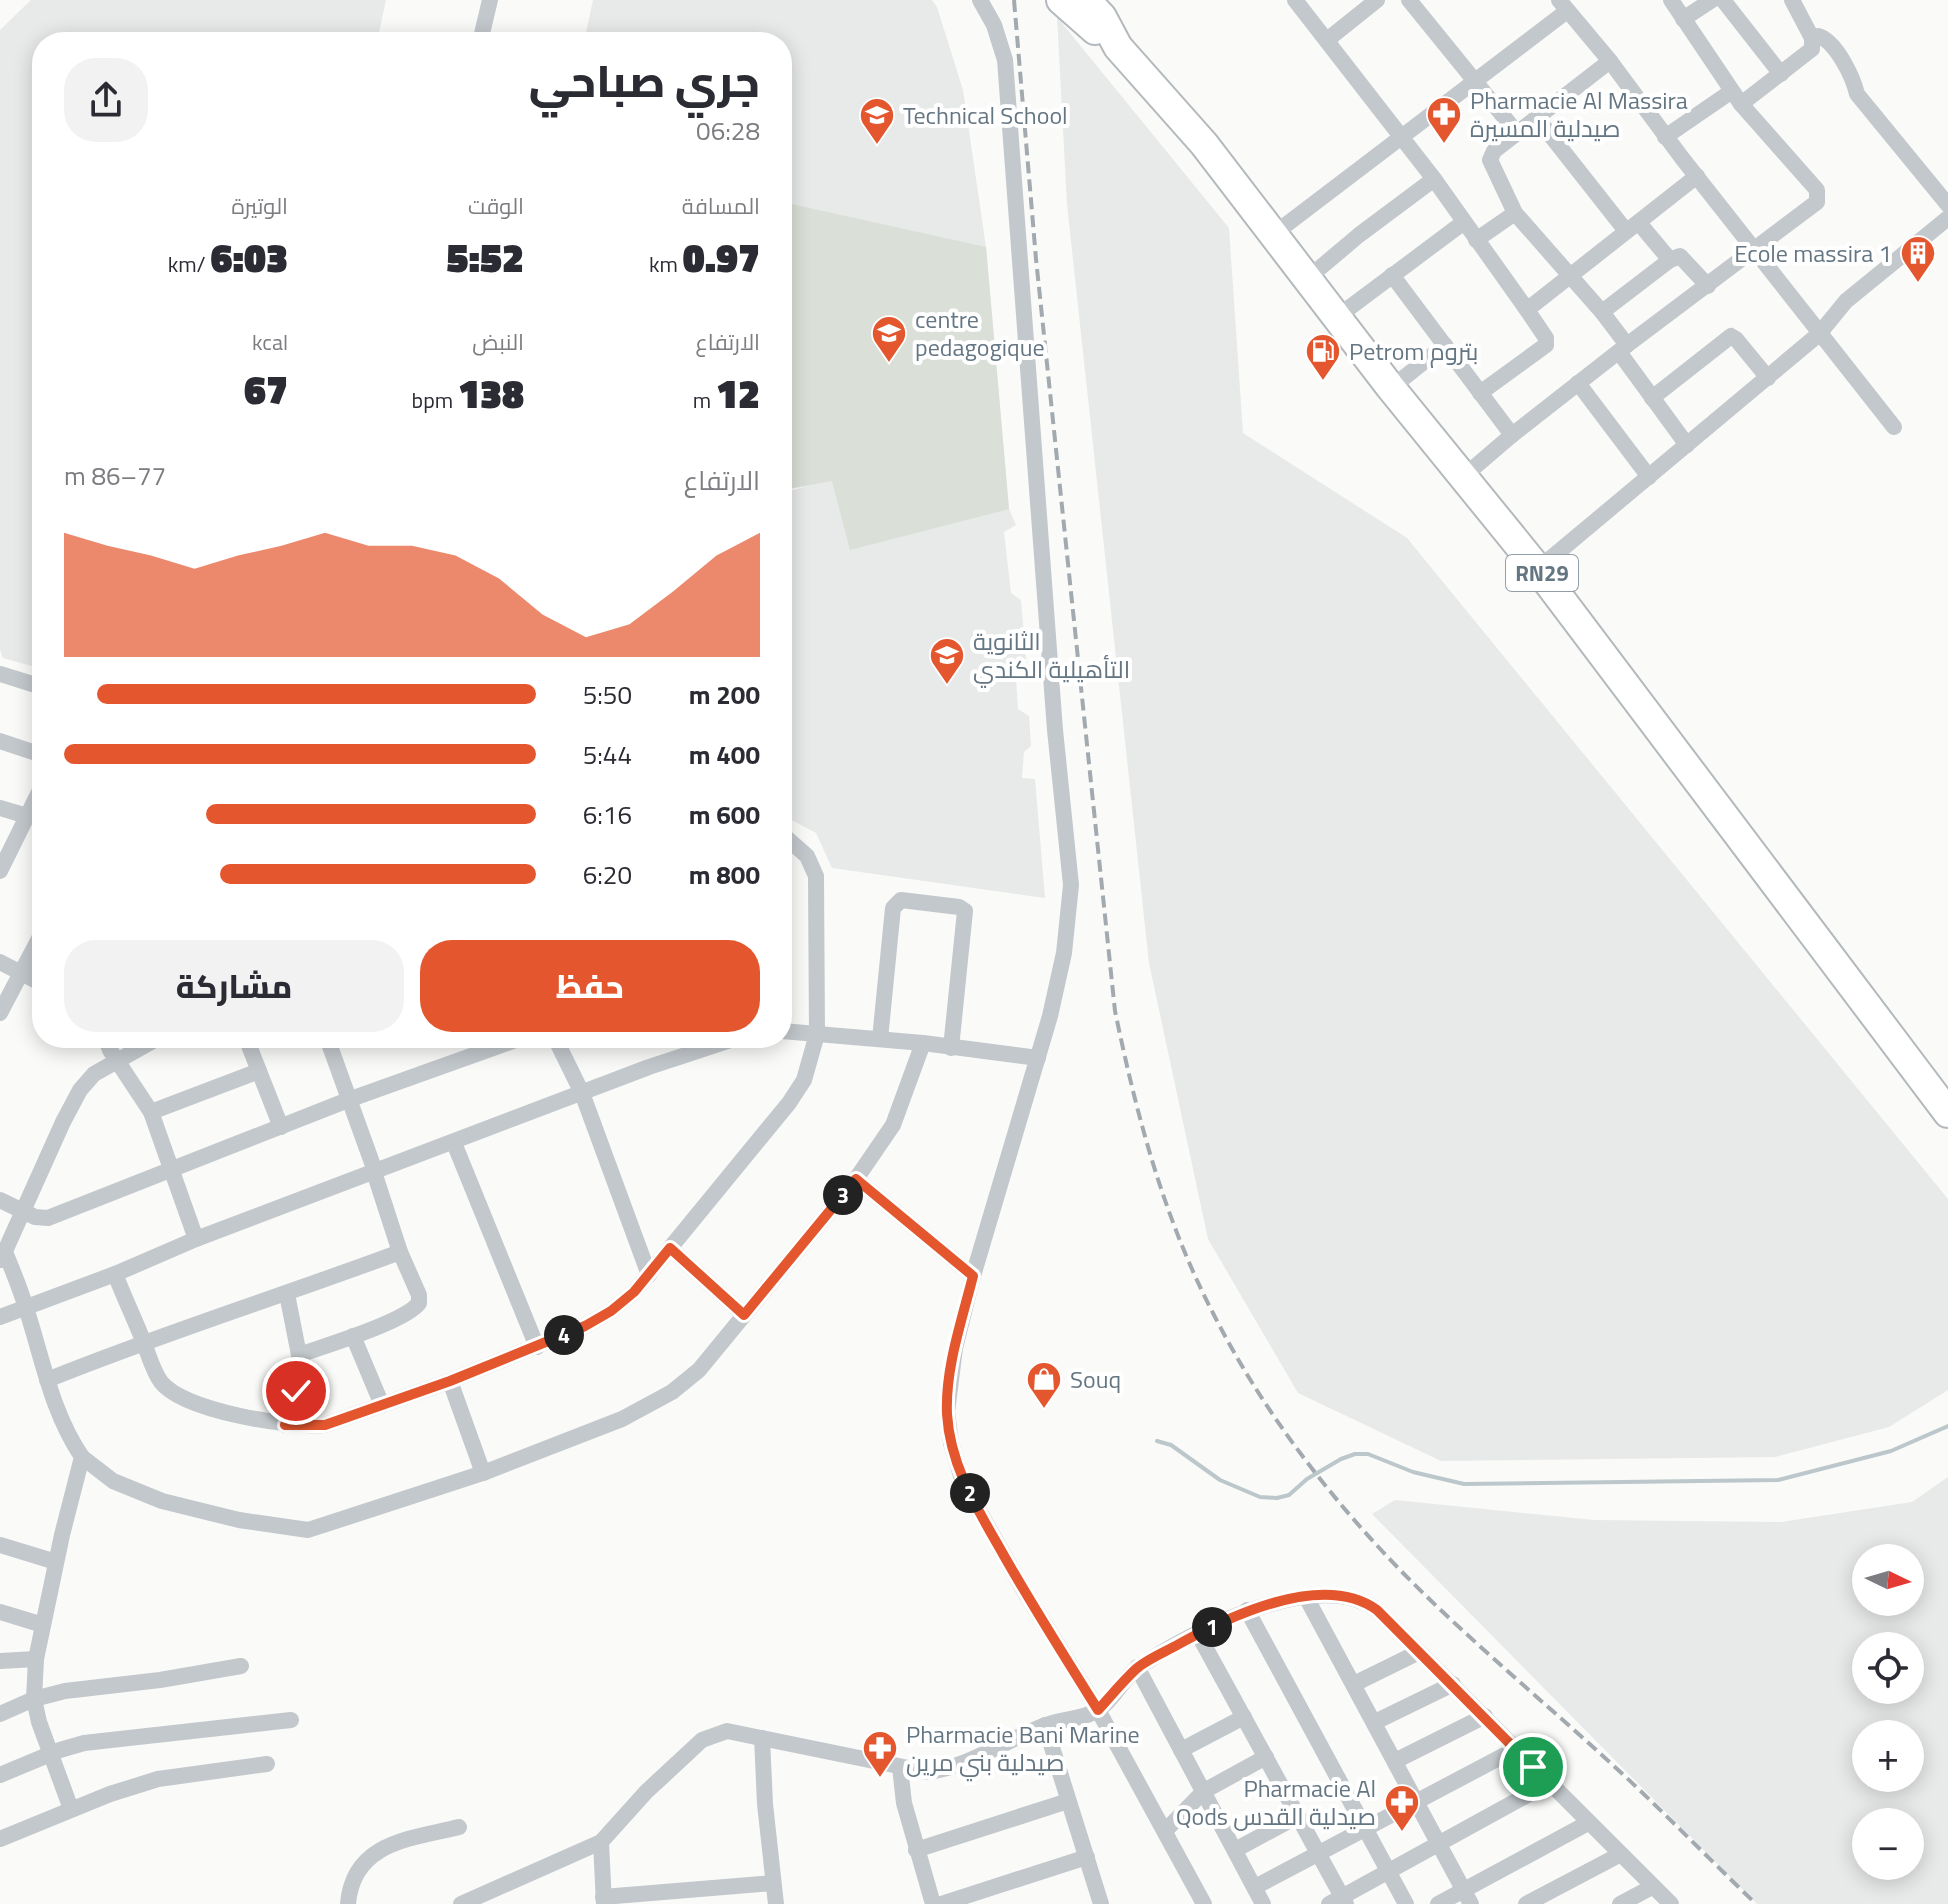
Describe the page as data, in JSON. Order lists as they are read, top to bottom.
{
  "streets": {
    "highway": ["RN29"]
  },
  "places": {
    "pharmacy": ["Pharmacie Al Massira صيدلية المسيرة", "Pharmacie Bani Marine صيدلية بني مرين", "Pharmacie Al Qods صيدلية القدس"],
    "school or university": ["Technical School", "centre pedagogique", "الثانوية التأهيلية الكندي"],
    "building": ["Ecole massira 1"],
    "fuel station": ["Petrom بتروم"],
    "shop": ["Souq"]
  },
  "north": "right",
  "page": {
    "heading": ["جري صباحي", "06:28"],
    "stats": [
      ["المسافة", "0.97 km"],
      ["الوقت", "5:52"],
      ["الوتيرة", "6:03 /km"],
      ["الارتفاع", "12 m"],
      ["النبض", "138 bpm"],
      ["kcal", "67"]
    ],
    "chart": ["الارتفاع", "77–86 m"],
    "list": [
      {
        "name": "200 m",
        "note": "5:50"
      },
      {
        "name": "400 m",
        "note": "5:44"
      },
      {
        "name": "600 m",
        "note": "6:16"
      },
      {
        "name": "800 m",
        "note": "6:20"
      }
    ],
    "buttons": ["حفظ", "مشاركة"],
    "pins": [
      "3",
      "4",
      "2",
      "1"
    ],
    "map_buttons": ["+", "−"]
  }
}
